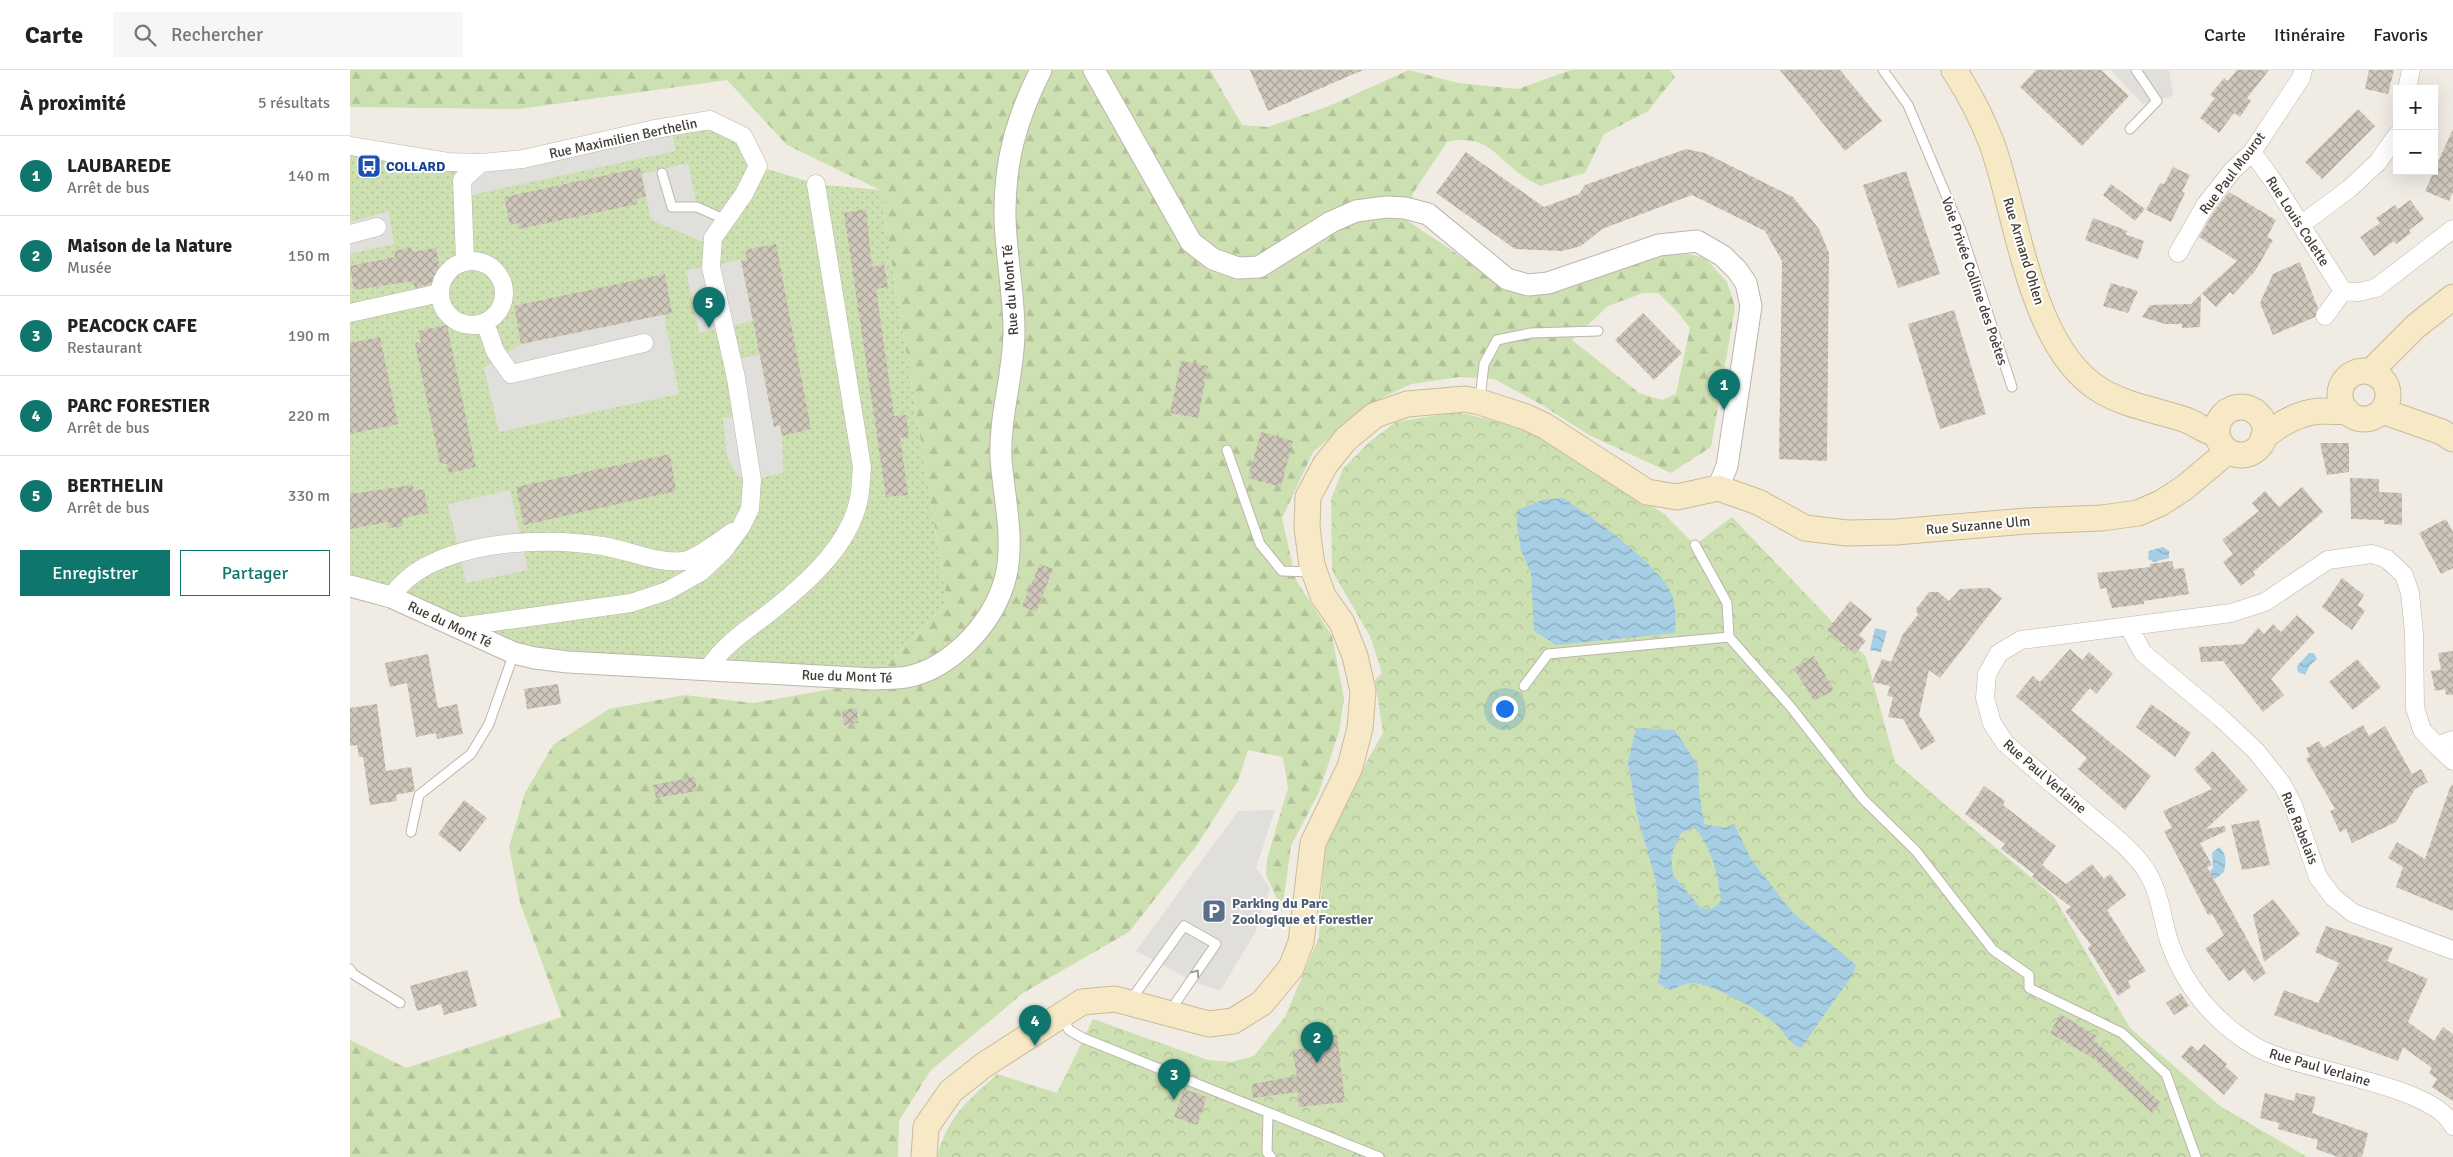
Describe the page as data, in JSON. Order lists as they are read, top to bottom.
{
  "streets": {
    "main road": ["Rue Armand Ohlen", "Rue Suzanne Ulm"],
    "street": [
      "Rue Maximilien Berthelin",
      "Rue Paul Mourot",
      "Rue Louis Colette",
      "Rue du Mont Té",
      "Rue Paul Verlaine",
      "Rue Rabelais"
    ],
    "lane": ["Voie Privée Colline des Poètes"]
  },
  "crossings": [
    ["Rue Maximilien Berthelin", "Rue du Mont Té"],
    ["Rue Paul Mourot", "Rue Louis Colette"],
    ["Rue Armand Ohlen", "Rue Suzanne Ulm"],
    ["Rue Paul Verlaine", "Rue Rabelais"]
  ],
  "places": {
    "bus stop": ["COLLARD"],
    "parking": ["Parking du Parc Zoologique et Forestier"]
  },
  "page": {
    "header": "Carte",
    "search": "Rechercher",
    "nav": ["Carte", "Itinéraire", "Favoris"],
    "heading": ["À proximité", "5 résultats"],
    "map_buttons": ["+", "−"],
    "list": [
      {
        "mark": "1",
        "name": "LAUBAREDE",
        "note": "Arrêt de bus",
        "value": "140 m"
      },
      {
        "mark": "2",
        "name": "Maison de la Nature",
        "note": "Musée",
        "value": "150 m"
      },
      {
        "mark": "3",
        "name": "PEACOCK CAFE",
        "note": "Restaurant",
        "value": "190 m"
      },
      {
        "mark": "4",
        "name": "PARC FORESTIER",
        "note": "Arrêt de bus",
        "value": "220 m"
      },
      {
        "mark": "5",
        "name": "BERTHELIN",
        "note": "Arrêt de bus",
        "value": "330 m"
      }
    ],
    "pins": [
      "5",
      "1",
      "4",
      "2",
      "3"
    ],
    "buttons": ["Enregistrer", "Partager"]
  }
}
